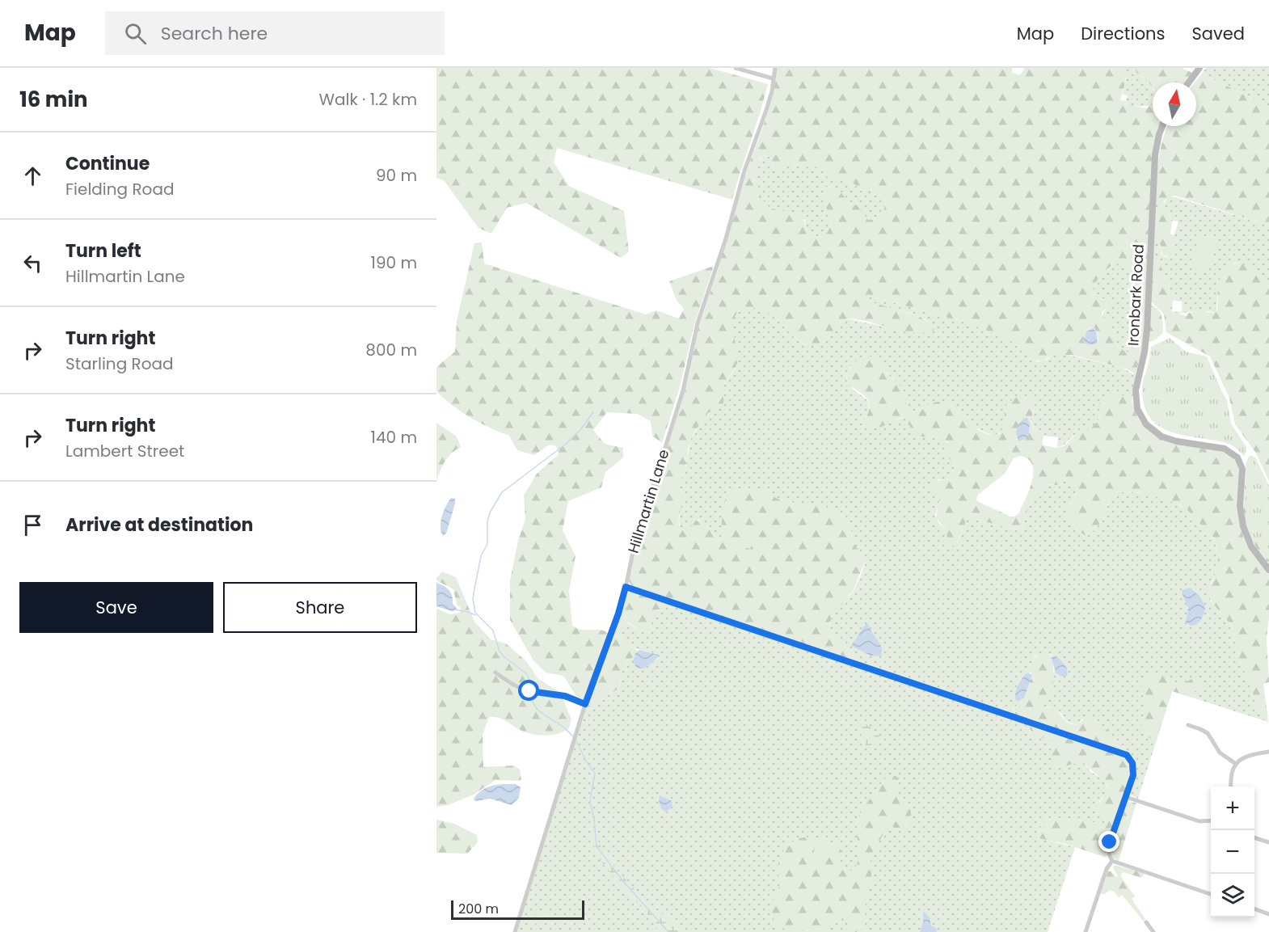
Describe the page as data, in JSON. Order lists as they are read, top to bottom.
{
  "streets": {
    "street": ["Ironbark Road", "Hillmartin Lane"]
  },
  "scale_bar": "200 m",
  "north": "top",
  "page": {
    "header": "Map",
    "search": "Search here",
    "nav": ["Map", "Directions", "Saved"],
    "heading": ["16 min", "Walk · 1.2 km"],
    "list": [
      ["Continue", "Fielding Road", "90 m"],
      ["Turn left", "Hillmartin Lane", "190 m"],
      ["Turn right", "Starling Road", "800 m"],
      ["Turn right", "Lambert Street", "140 m"],
      "Arrive at destination"
    ],
    "buttons": ["Save", "Share"],
    "map_buttons": ["+", "−"],
    "scale": "200 m"
  }
}
